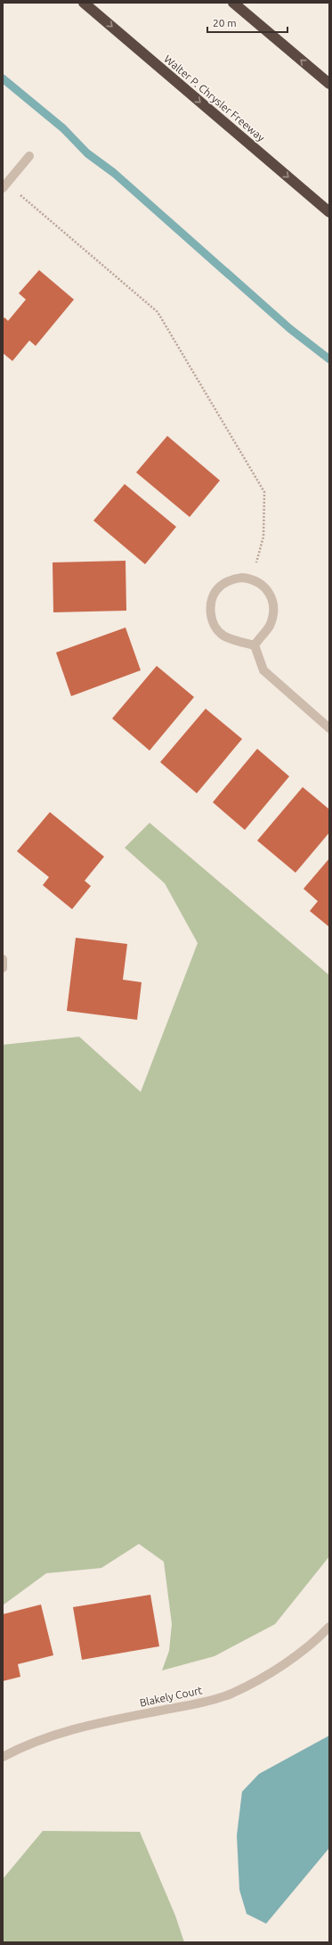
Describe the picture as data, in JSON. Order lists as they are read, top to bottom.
{
  "streets": {
    "highway": ["Walter P. Chrysler Freeway"],
    "street": ["Blakely Court"]
  },
  "one_way": ["Walter P. Chrysler Freeway"],
  "scale_bar": "20 m"
}
